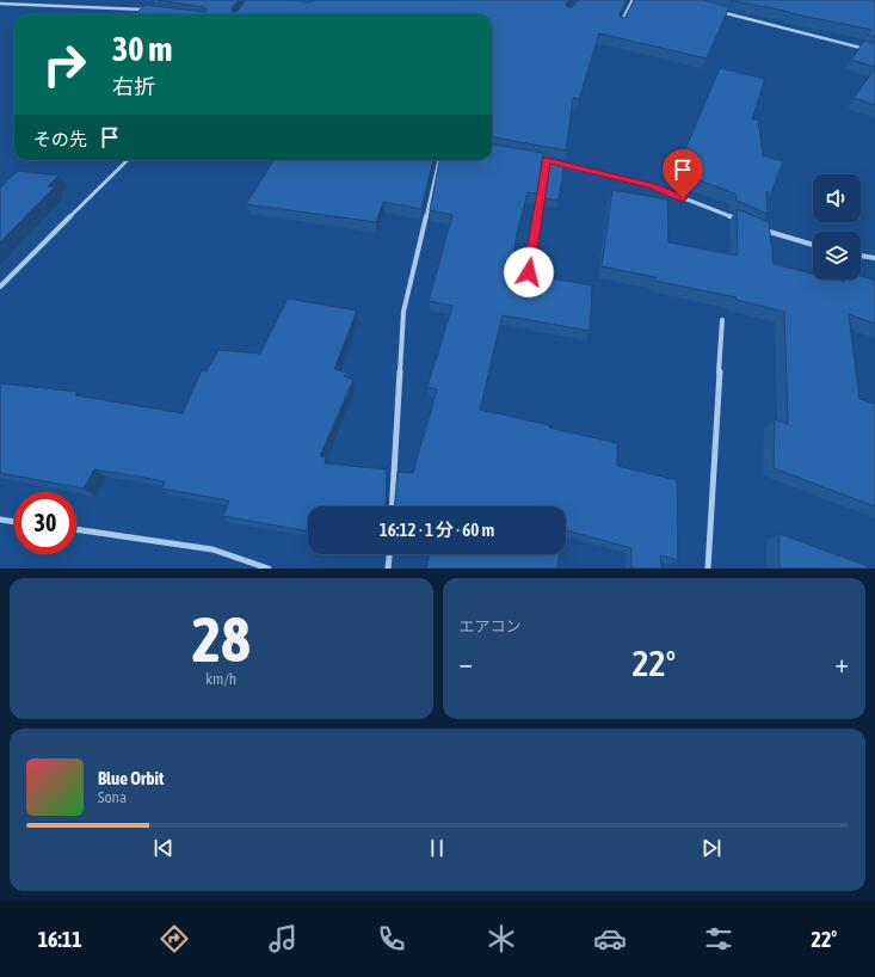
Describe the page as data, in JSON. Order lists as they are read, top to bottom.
{
  "page": {
    "turn": ["30 m", "右折"],
    "then": "その先",
    "limit": "30",
    "trip": "16:12 · 1 分 · 60 m",
    "tile": [
      ["28", "km/h"],
      "エアコン"
    ],
    "heat": ["−", "22°", "+"],
    "song": ["Blue Orbit", "Sona"],
    "tabs": ["16:11", "22°"]
  }
}
